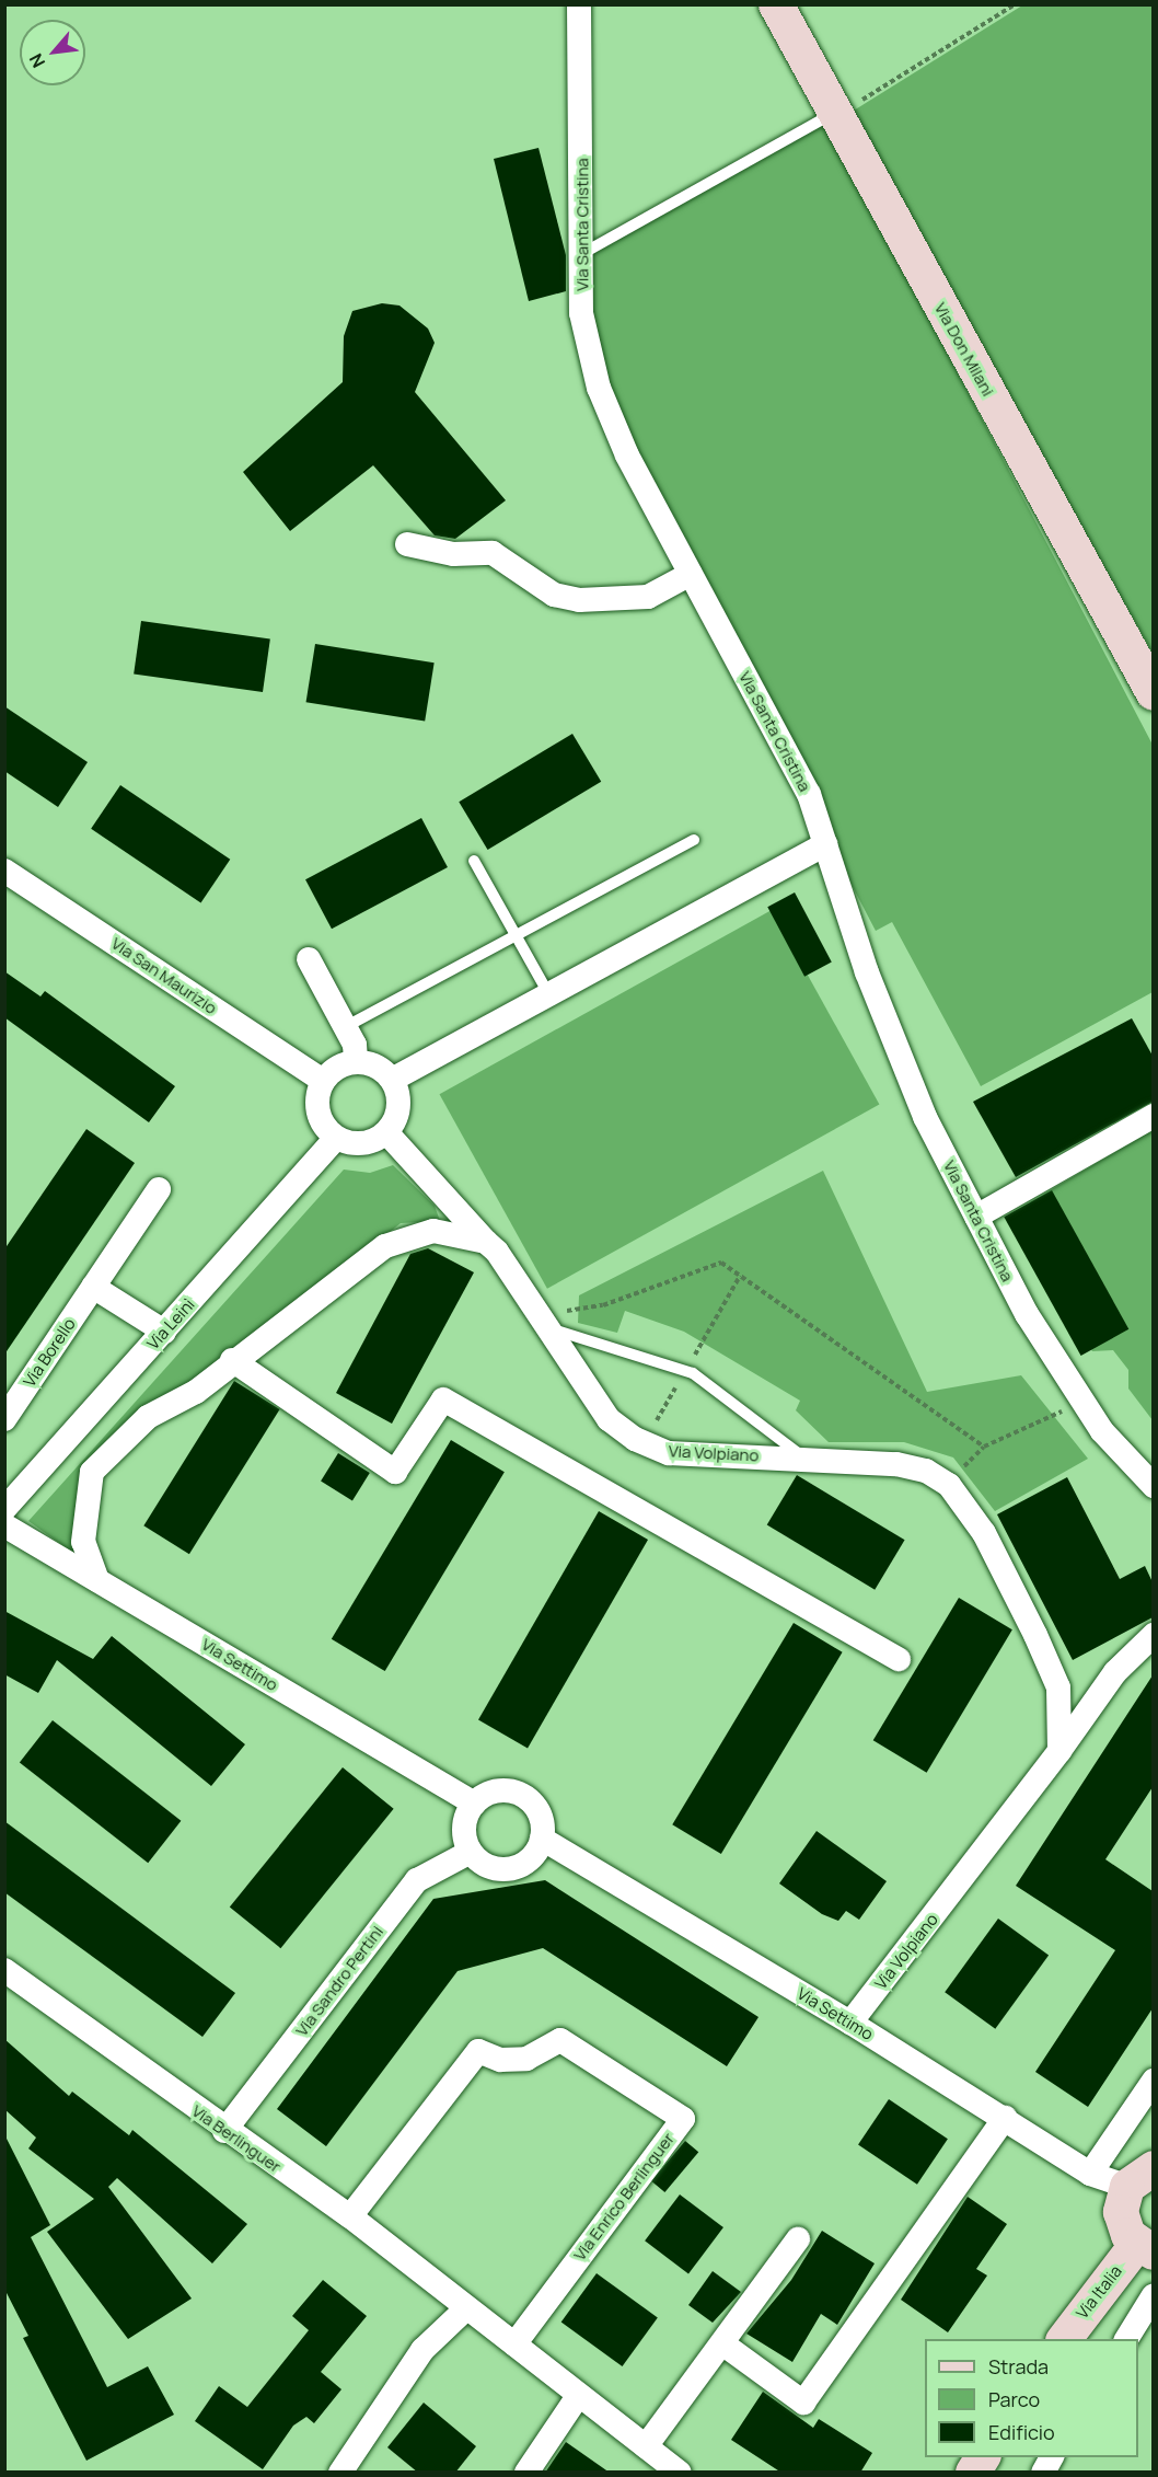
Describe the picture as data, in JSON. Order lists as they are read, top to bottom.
{
  "streets": {
    "street": [
      "Via Santa Cristina",
      "Via Don Milani",
      "Via San Maurizio",
      "Via Leinì",
      "Via Borello",
      "Via Volpiano",
      "Via Settimo",
      "Via Sandro Pertini",
      "Via Berlinguer",
      "Via Enrico Berlinguer",
      "Via Italia"
    ]
  },
  "crossings": [
    ["Via San Maurizio", "Via Leinì"],
    ["Via San Maurizio", "Via Volpiano"],
    ["Via Leinì", "Via Volpiano"],
    ["Via Volpiano", "Via Settimo"],
    ["Via Settimo", "Via Sandro Pertini"],
    ["Via Sandro Pertini", "Via Berlinguer"],
    ["Via Berlinguer", "Via Enrico Berlinguer"]
  ],
  "legend": ["Strada", "Parco", "Edificio"],
  "north": "bottom left"
}
